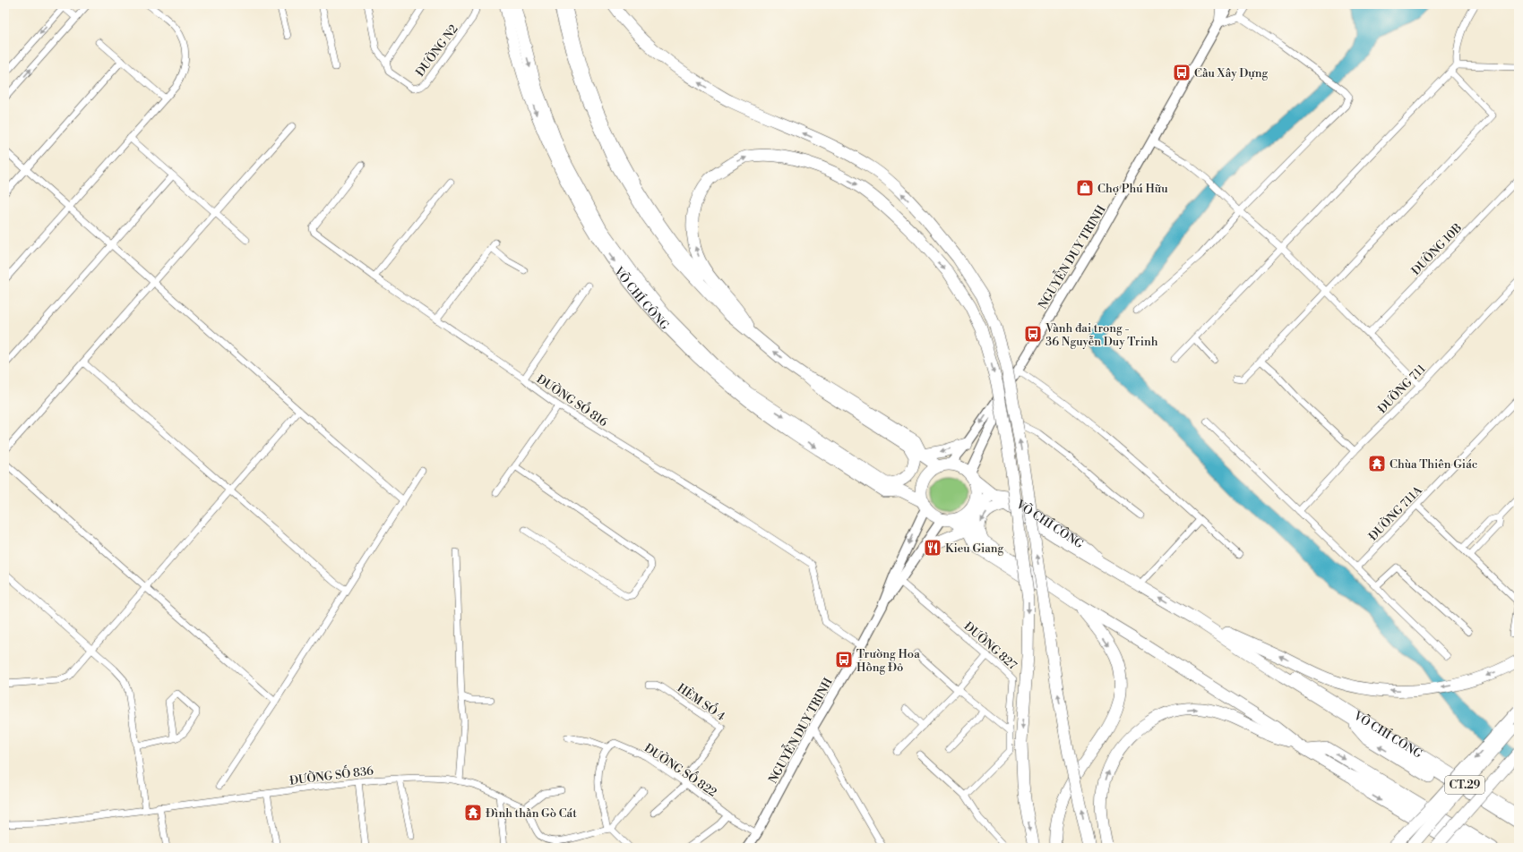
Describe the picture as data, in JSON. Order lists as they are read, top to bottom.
{
  "streets": {
    "highway": ["VÕ CHÍ CÔNG", "CT.29"],
    "main road": ["NGUYỄN DUY TRINH"],
    "street": [
      "ĐƯỜNG N2",
      "ĐƯỜNG 10B",
      "ĐƯỜNG 711",
      "ĐƯỜNG SỐ 816",
      "ĐƯỜNG 711A",
      "ĐƯỜNG 827",
      "HÈM SỐ 4",
      "ĐƯỜNG SỐ 822",
      "ĐƯỜNG SỐ 836"
    ]
  },
  "crossings": [
    ["NGUYỄN DUY TRINH", "VÕ CHÍ CÔNG"],
    ["NGUYỄN DUY TRINH", "ĐƯỜNG SỐ 816"],
    ["NGUYỄN DUY TRINH", "ĐƯỜNG 827"],
    ["NGUYỄN DUY TRINH", "ĐƯỜNG SỐ 822"],
    ["HÈM SỐ 4", "ĐƯỜNG SỐ 822"]
  ],
  "places": {
    "bus stop": ["Cầu Xây Dựng", "Vành đai trong - 36 Nguyễn Duy Trinh", "Trường Hoa Hồng Đỏ"],
    "shop": ["Chợ Phú Hữu"],
    "temple": ["Chùa Thiên Giác", "Đình thần Gò Cát"],
    "restaurant": ["Kieu Giang"]
  }
}
